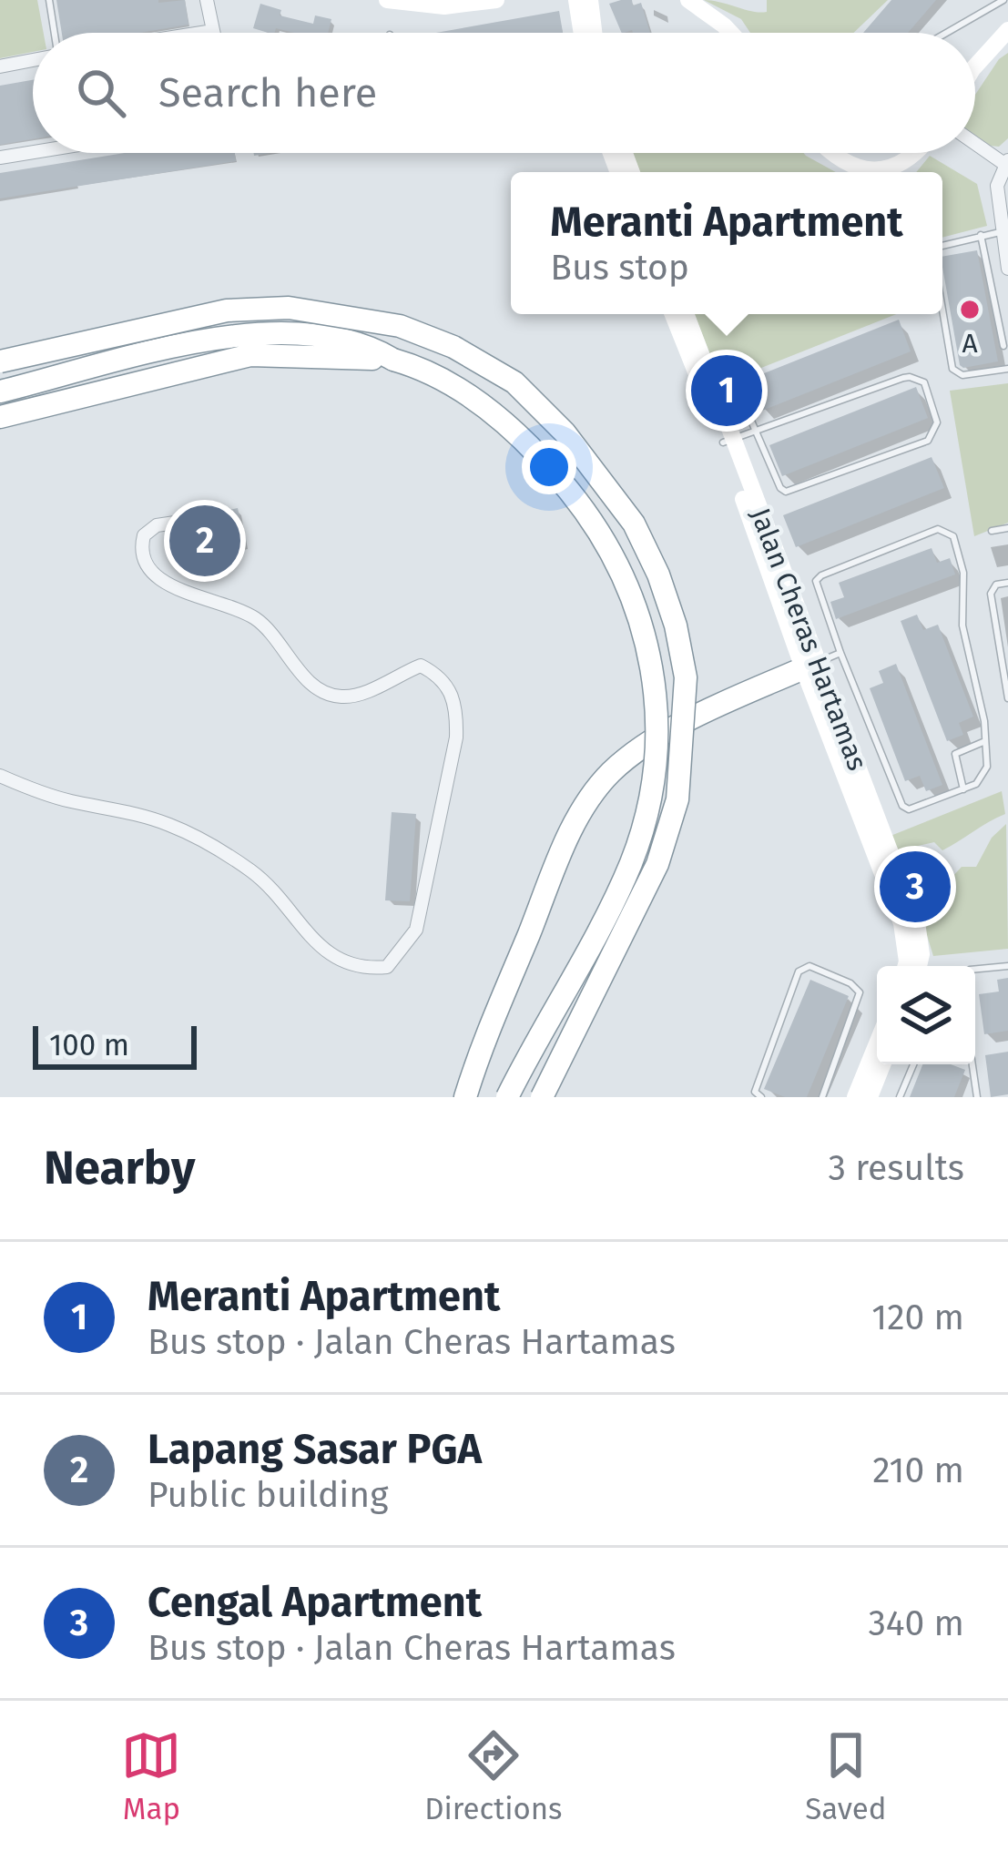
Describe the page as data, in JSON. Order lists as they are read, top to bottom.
{
  "streets": {
    "street": ["Jalan Cheras Hartamas"]
  },
  "places": ["A"],
  "scale_bar": "100 m",
  "page": {
    "search": "Search here",
    "popup": ["Meranti Apartment", "Bus stop"],
    "pins": ["1", "2", "3"],
    "scale": "100 m",
    "heading": ["Nearby", "3 results"],
    "list": [
      {
        "mark": "1",
        "name": "Meranti Apartment",
        "note": "Bus stop · Jalan Cheras Hartamas",
        "value": "120 m"
      },
      {
        "mark": "2",
        "name": "Lapang Sasar PGA",
        "note": "Public building",
        "value": "210 m"
      },
      {
        "mark": "3",
        "name": "Cengal Apartment",
        "note": "Bus stop · Jalan Cheras Hartamas",
        "value": "340 m"
      }
    ],
    "nav": ["Map", "Directions", "Saved"]
  }
}
